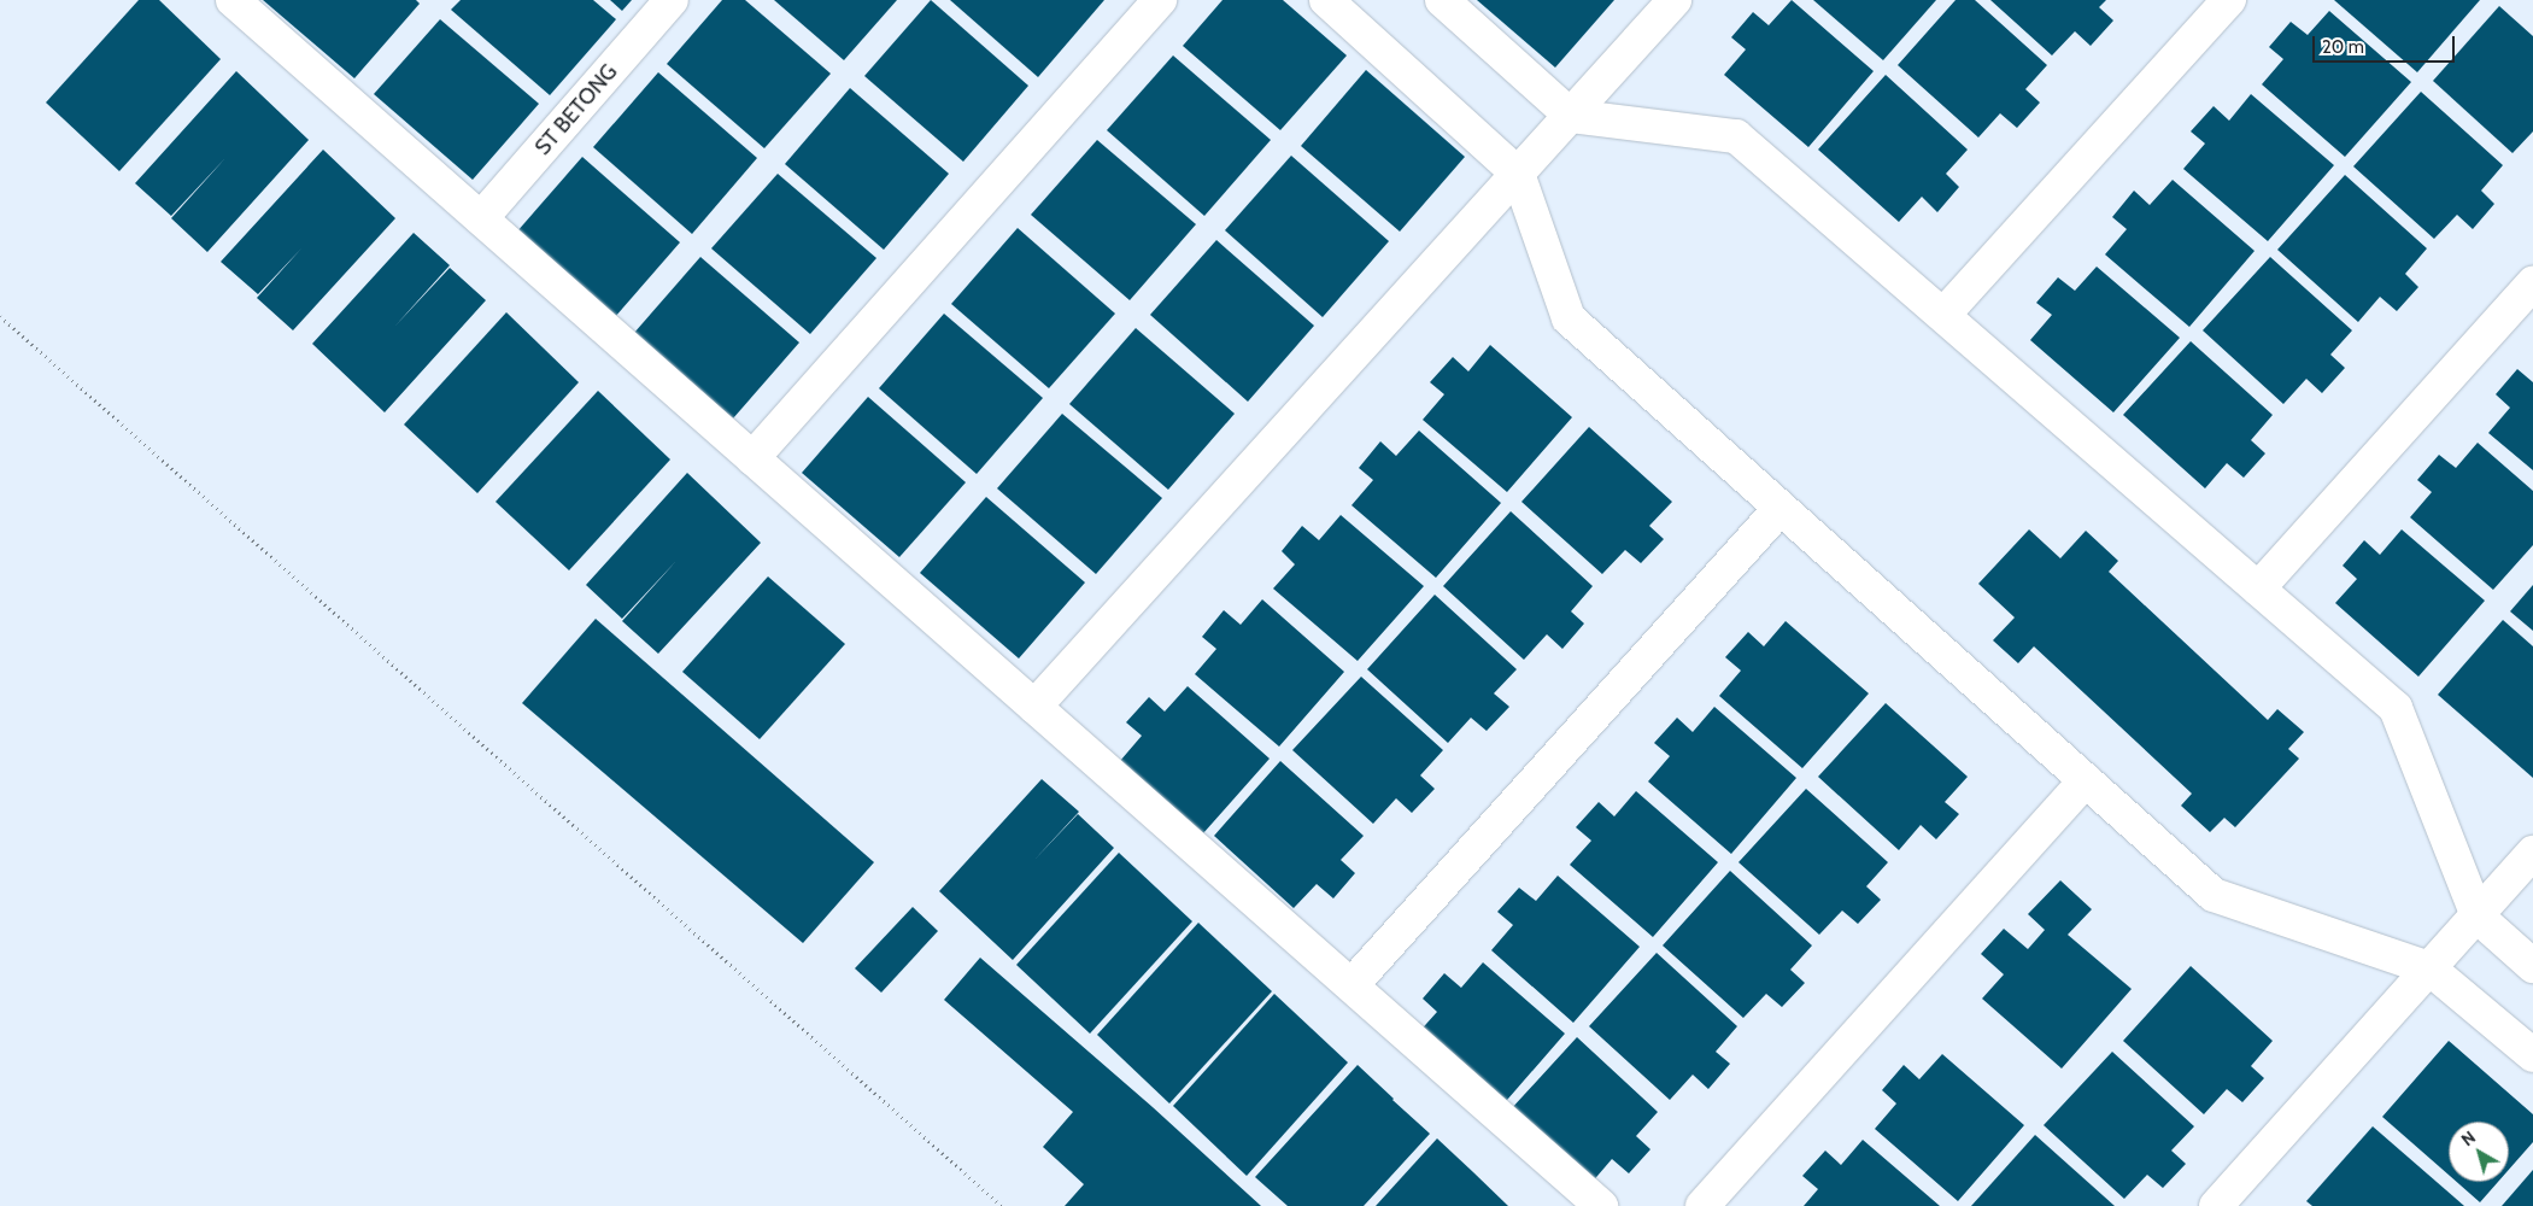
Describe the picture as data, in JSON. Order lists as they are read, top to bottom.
{
  "streets": {
    "street": ["ST BETONG"]
  },
  "scale_bar": "20 m",
  "north": "top left"
}
